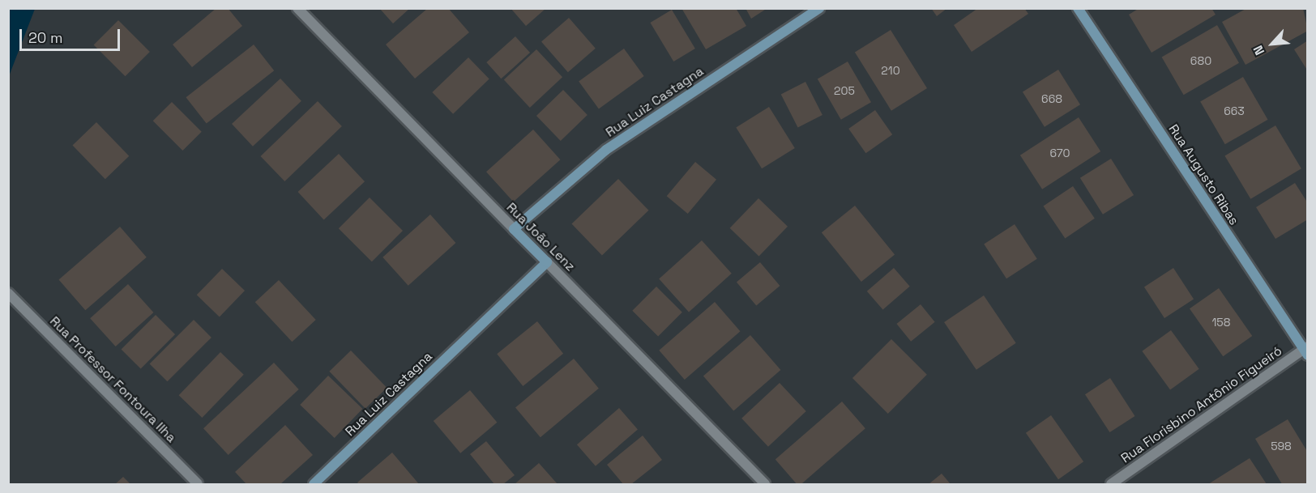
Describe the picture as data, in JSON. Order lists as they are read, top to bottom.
{
  "streets": {
    "street": [
      "Rua Luiz Castagna",
      "Rua Augusto Ribas",
      "Rua João Lenz",
      "Rua Professor Fontoura Ilha",
      "Rua Florisbino Antônio Figueiró"
    ]
  },
  "crossings": [
    ["Rua Luiz Castagna", "Rua João Lenz"],
    ["Rua Augusto Ribas", "Rua Florisbino Antônio Figueiró"]
  ],
  "house_numbers": [
    "680",
    "210",
    "205",
    "668",
    "663",
    "670",
    "158",
    "598"
  ],
  "scale_bar": "20 m",
  "north": "bottom left"
}
